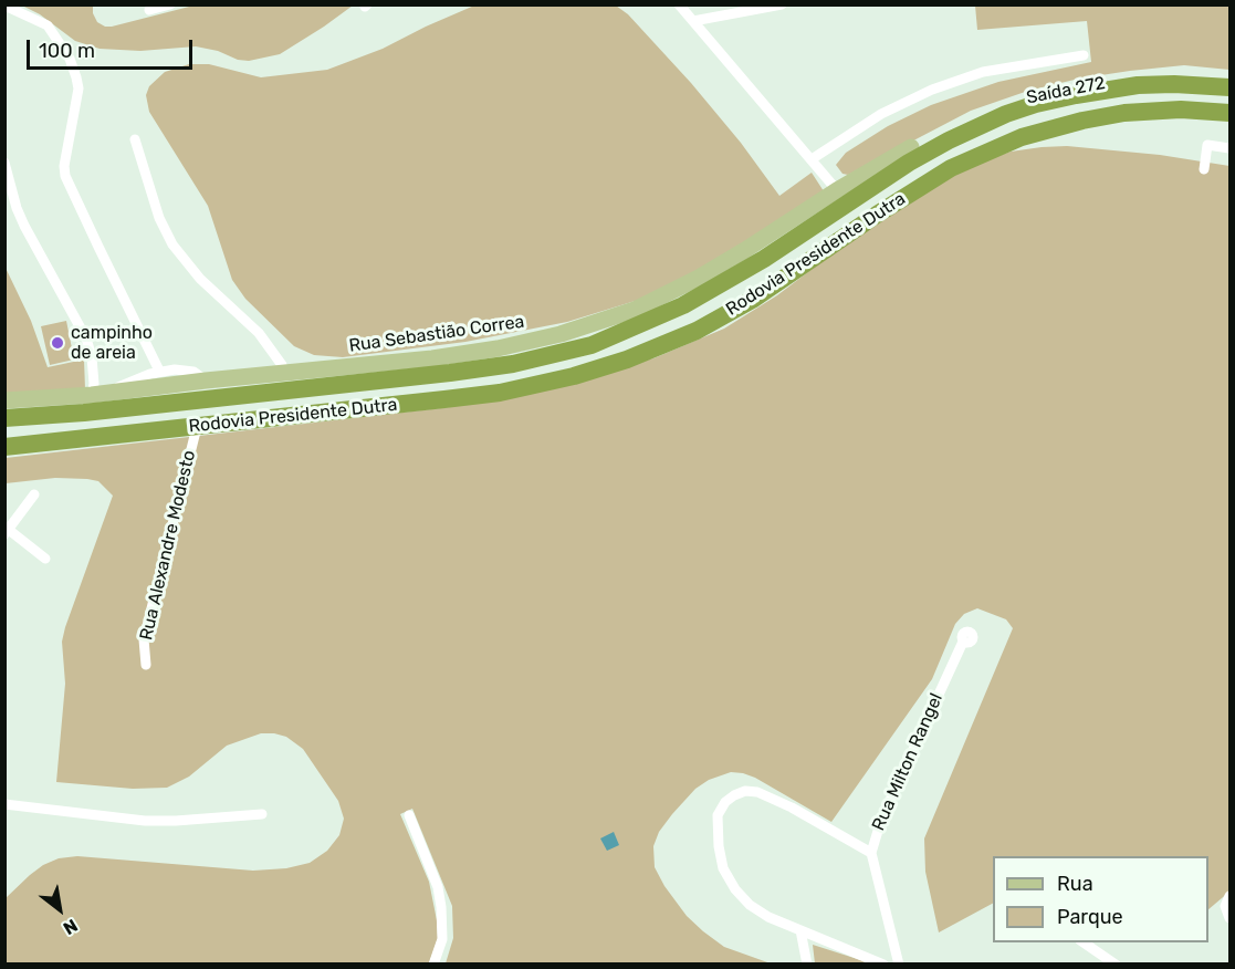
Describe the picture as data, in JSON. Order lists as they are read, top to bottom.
{
  "streets": {
    "highway": ["Saída 272", "Rodovia Presidente Dutra"],
    "main road": ["Rua Sebastião Correa"],
    "street": ["Rua Alexandre Modesto", "Rua Milton Rangel"]
  },
  "crossings": [
    ["Saída 272", "Rua Sebastião Correa"],
    ["Rodovia Presidente Dutra", "Rua Alexandre Modesto"]
  ],
  "places": ["campinho de areia"],
  "legend": ["Rua", "Parque"],
  "scale_bar": "100 m",
  "north": "bottom right"
}
